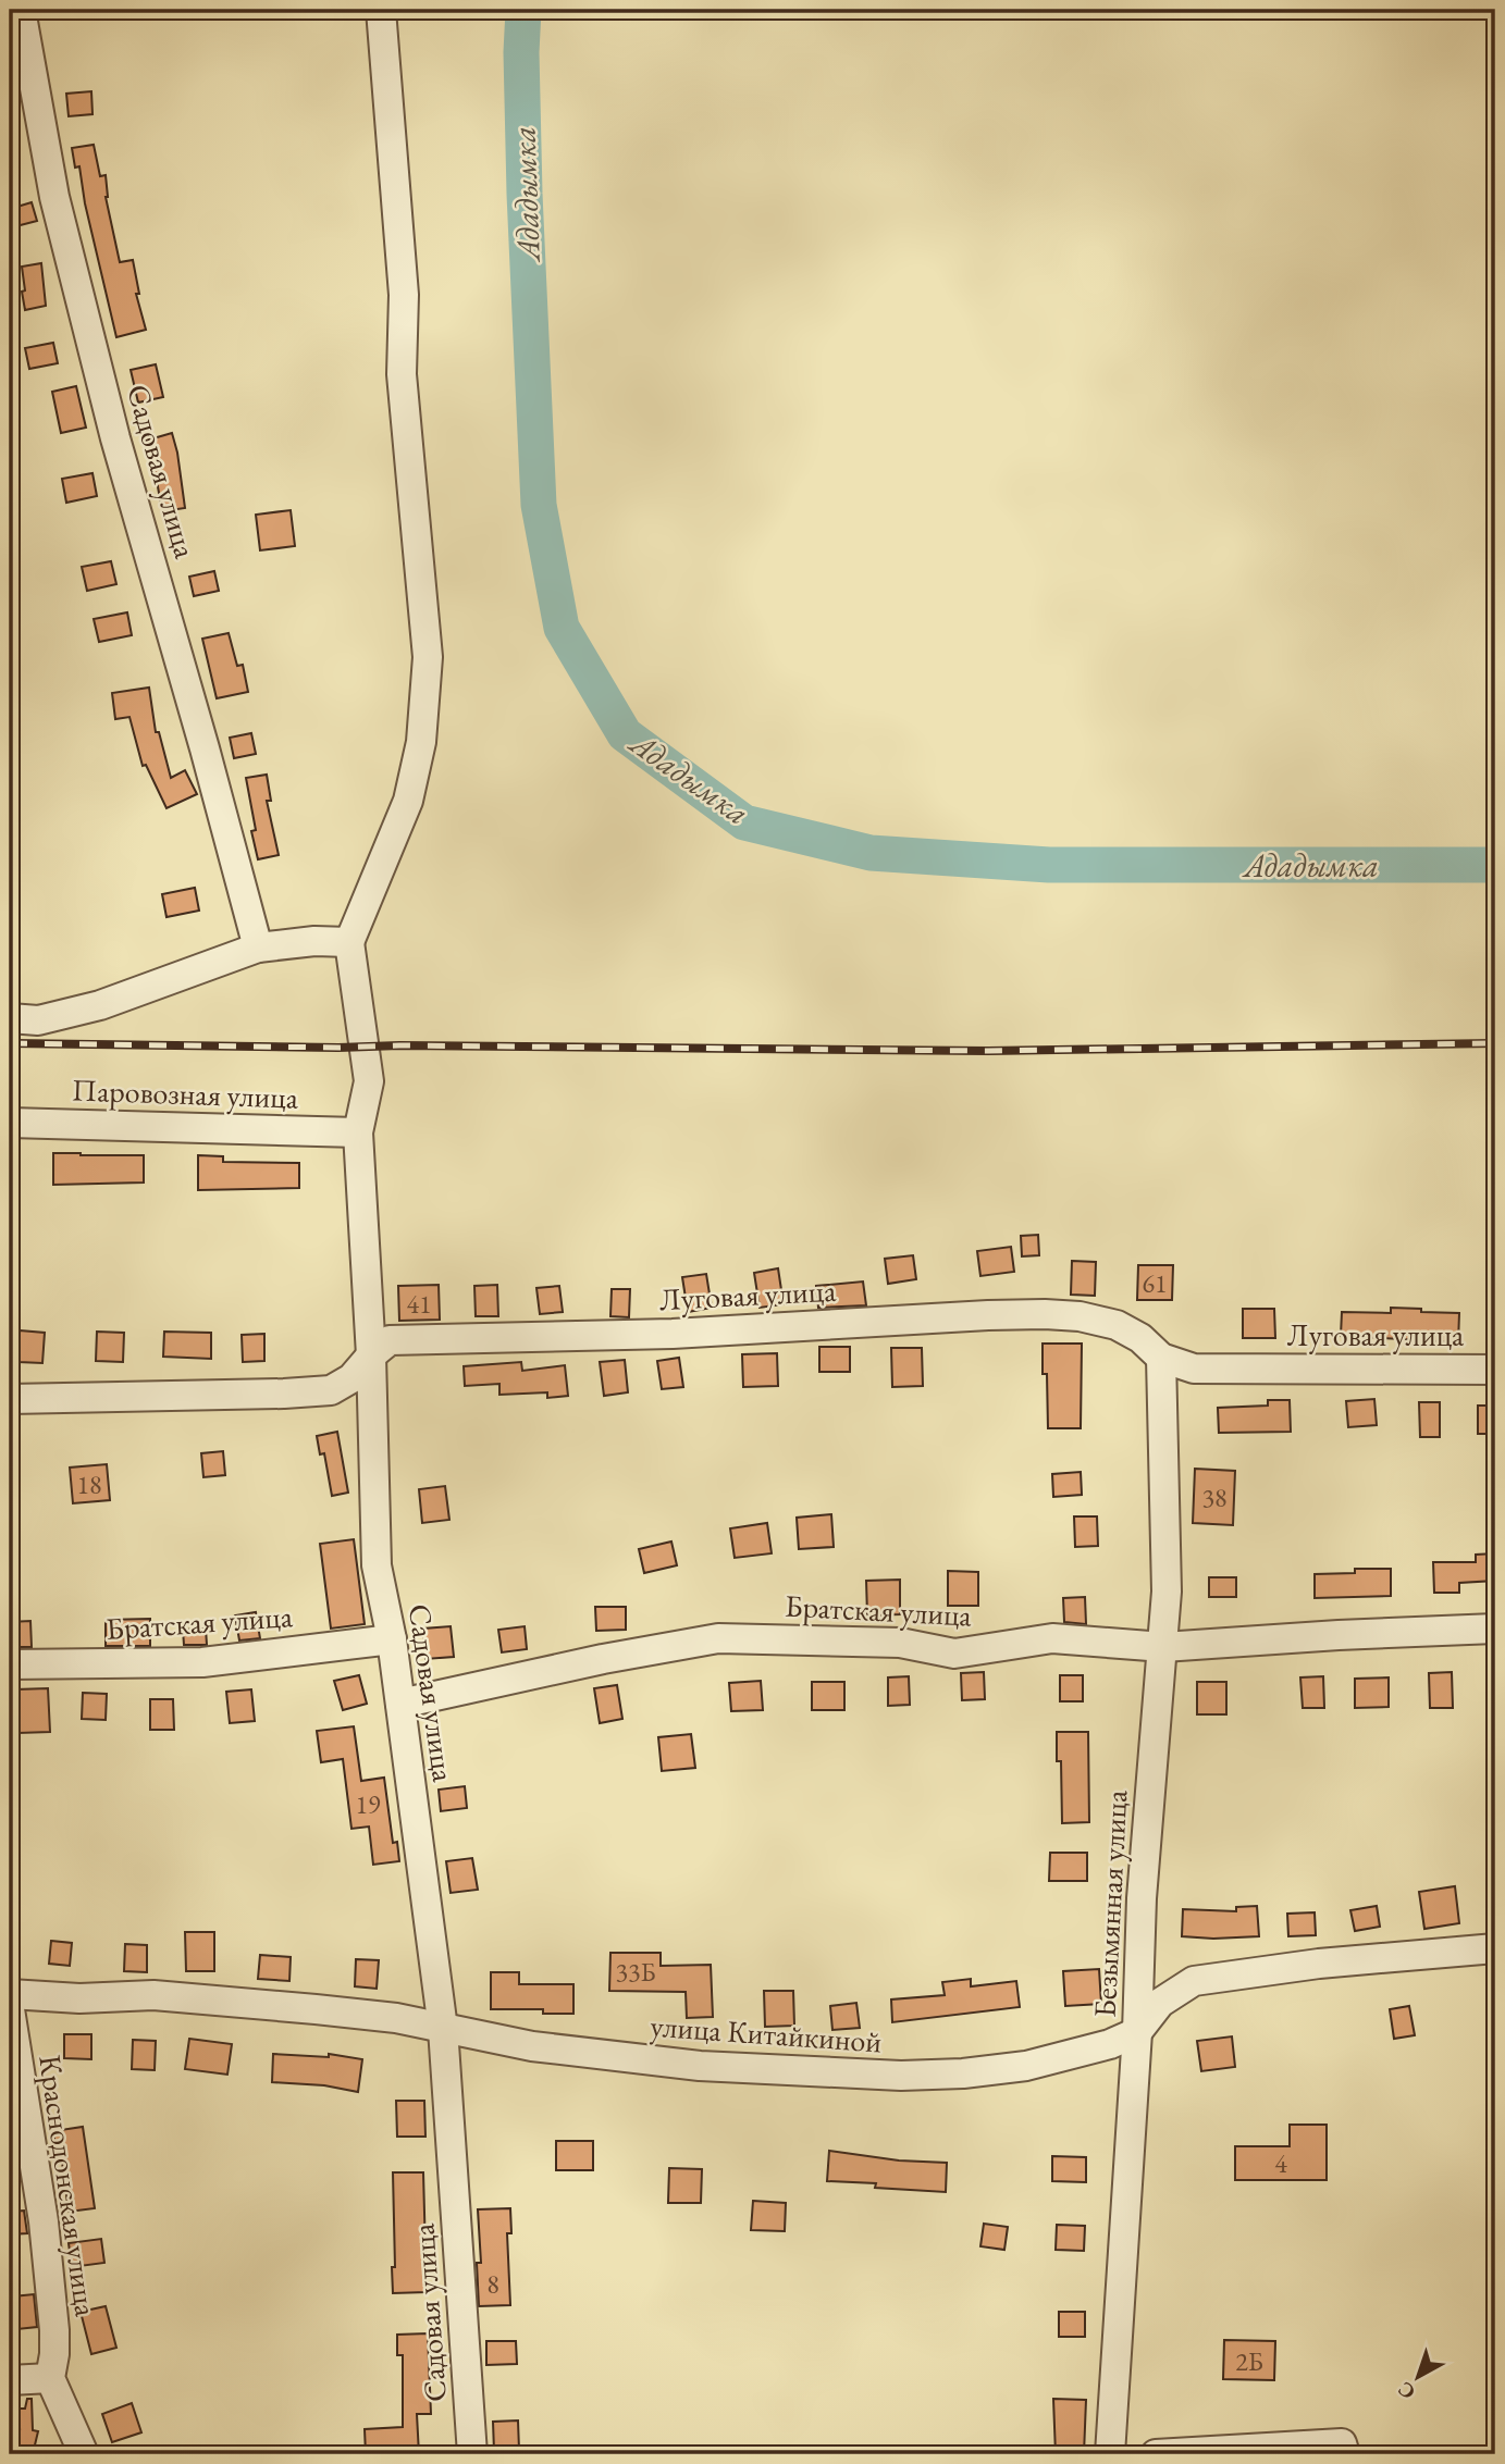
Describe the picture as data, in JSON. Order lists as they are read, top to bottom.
{
  "streets": {
    "street": [
      "Садовая улица",
      "Паровозная улица",
      "Луговая улица",
      "Братская улица",
      "Безымянная улица",
      "улица Китайкиной",
      "Краснодонская улица"
    ]
  },
  "crossings": [
    ["Садовая улица", "Паровозная улица"],
    ["Садовая улица", "Луговая улица"],
    ["Садовая улица", "Братская улица"],
    ["Садовая улица", "улица Китайкиной"],
    ["Луговая улица", "Безымянная улица"],
    ["Братская улица", "Безымянная улица"],
    ["Безымянная улица", "улица Китайкиной"]
  ],
  "water": ["Ададымка"],
  "house_numbers": [
    "61",
    "41",
    "18",
    "38",
    "19",
    "33Б",
    "4",
    "8",
    "2Б"
  ],
  "north": "bottom left"
}
